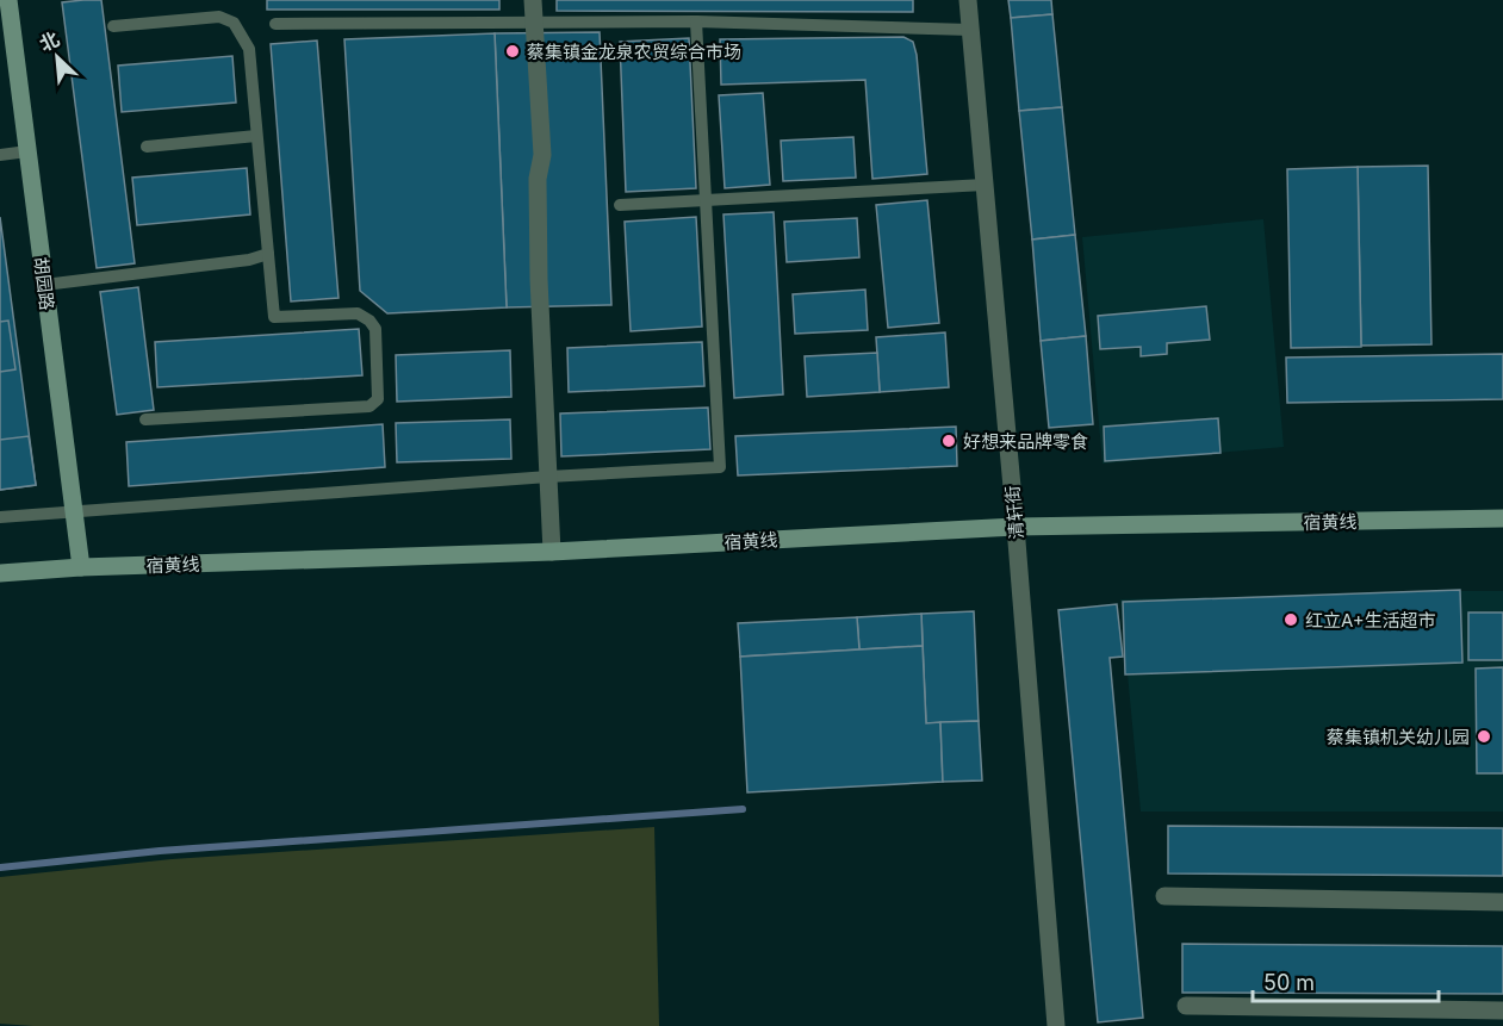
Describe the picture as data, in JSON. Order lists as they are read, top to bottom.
{
  "streets": {
    "main road": ["胡园路", "宿黄线"],
    "street": ["清轩街"]
  },
  "crossings": [
    ["胡园路", "宿黄线"],
    ["清轩街", "宿黄线"]
  ],
  "places": [
    "蔡集镇金龙泉农贸综合市场",
    "好想来品牌零食",
    "红立A+生活超市",
    "蔡集镇机关幼儿园"
  ],
  "scale_bar": "50 m",
  "north": "top left"
}
